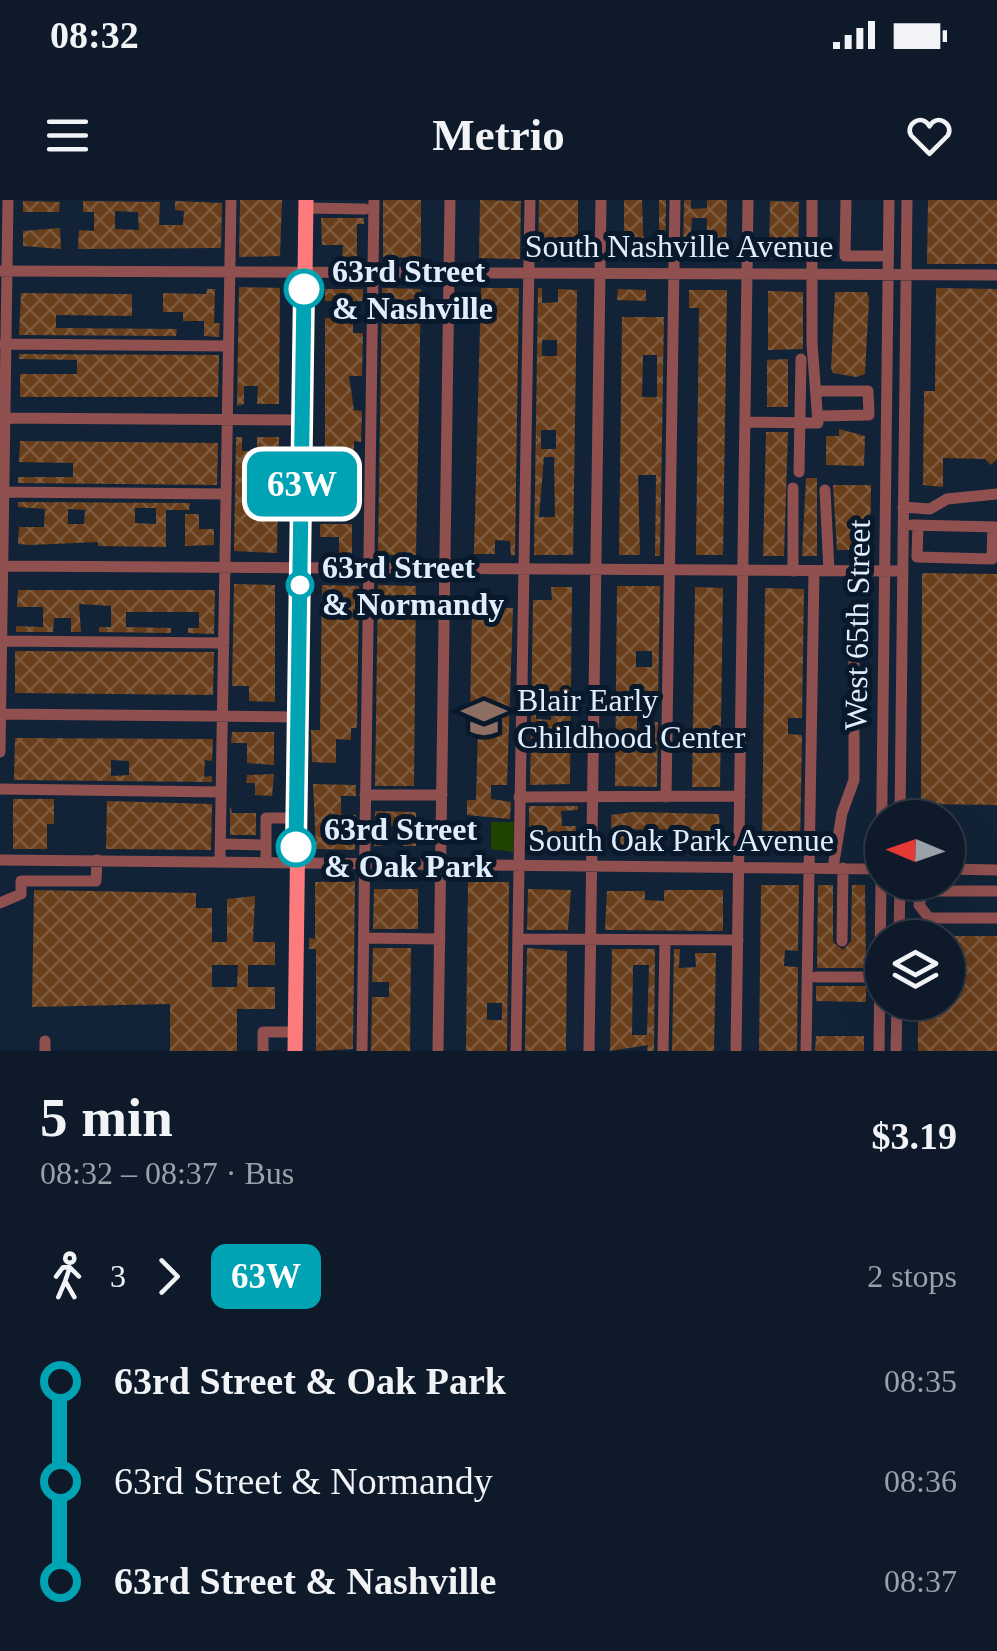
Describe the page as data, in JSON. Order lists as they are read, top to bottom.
{
  "streets": {
    "street": ["South Nashville Avenue", "West 65th Street", "South Oak Park Avenue"]
  },
  "crossings": [
    ["South Nashville Avenue", "West 65th Street"]
  ],
  "places": {
    "other": ["63rd Street & Nashville", "63rd Street & Normandy", "63rd Street & Oak Park"],
    "school or university": ["Blair Early Childhood Center"]
  },
  "lines": ["bus line 63W"],
  "north": "left",
  "page": {
    "status": "08:32",
    "header": "Metrio",
    "on_map": "63W",
    "heading": ["5 min", "08:32 – 08:37 · Bus", "$3.19"],
    "legs": ["3", "63W", "2 stops"],
    "list": [
      {
        "name": "63rd Street & Oak Park",
        "value": "08:35"
      },
      {
        "name": "63rd Street & Normandy",
        "value": "08:36"
      },
      {
        "name": "63rd Street & Nashville",
        "value": "08:37"
      }
    ]
  }
}
